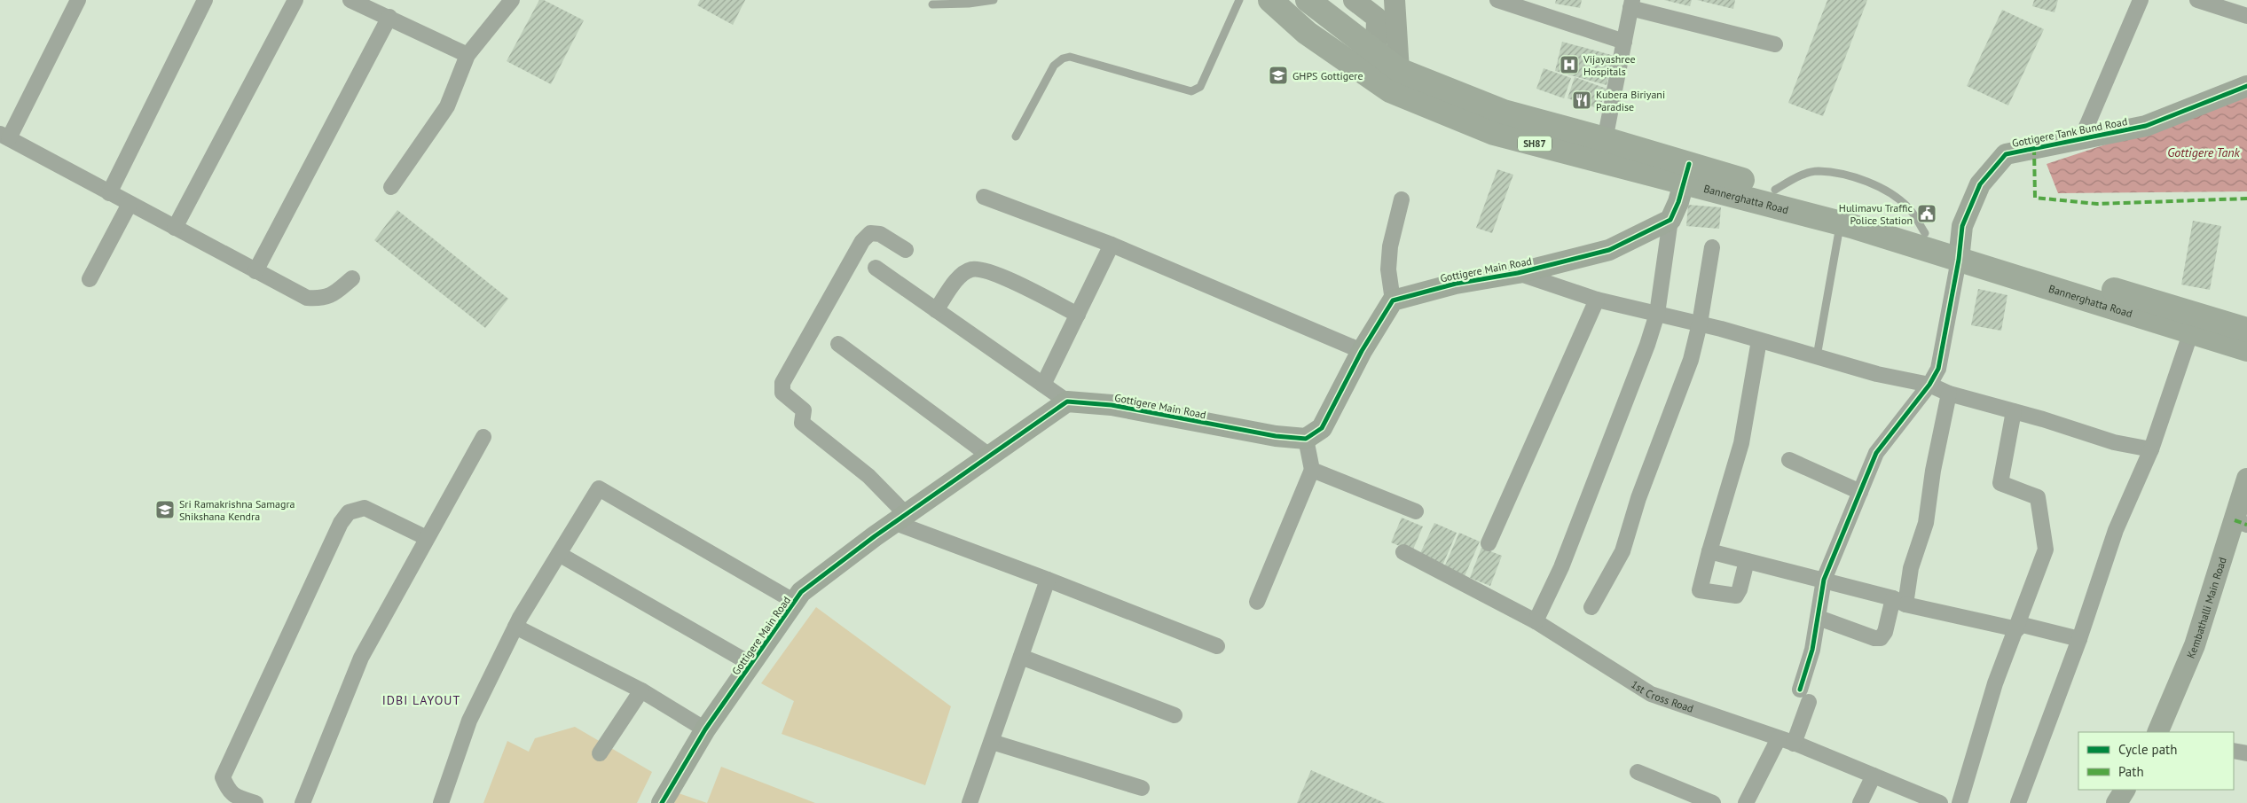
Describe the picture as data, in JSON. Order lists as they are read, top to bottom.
{
  "streets": {
    "main road": ["SH87", "Bannerghatta Road"],
    "street": [
      "Gottigere Tank Bund Road",
      "Gottigere Main Road",
      "Kembathalli Main Road",
      "1st Cross Road"
    ]
  },
  "crossings": [
    ["Gottigere Tank Bund Road", "Bannerghatta Road"]
  ],
  "districts": ["IDBI LAYOUT"],
  "water": ["Gottigere Tank"],
  "places": {
    "hospital": ["Vijayashree Hospitals"],
    "school or university": ["GHPS Gottigere", "Sri Ramakrishna Samagra Shikshana Kendra"],
    "restaurant": ["Kubera Biriyani Paradise"],
    "public building": ["Hulimavu Traffic Police Station"]
  },
  "legend": ["Cycle path", "Path"]
}
